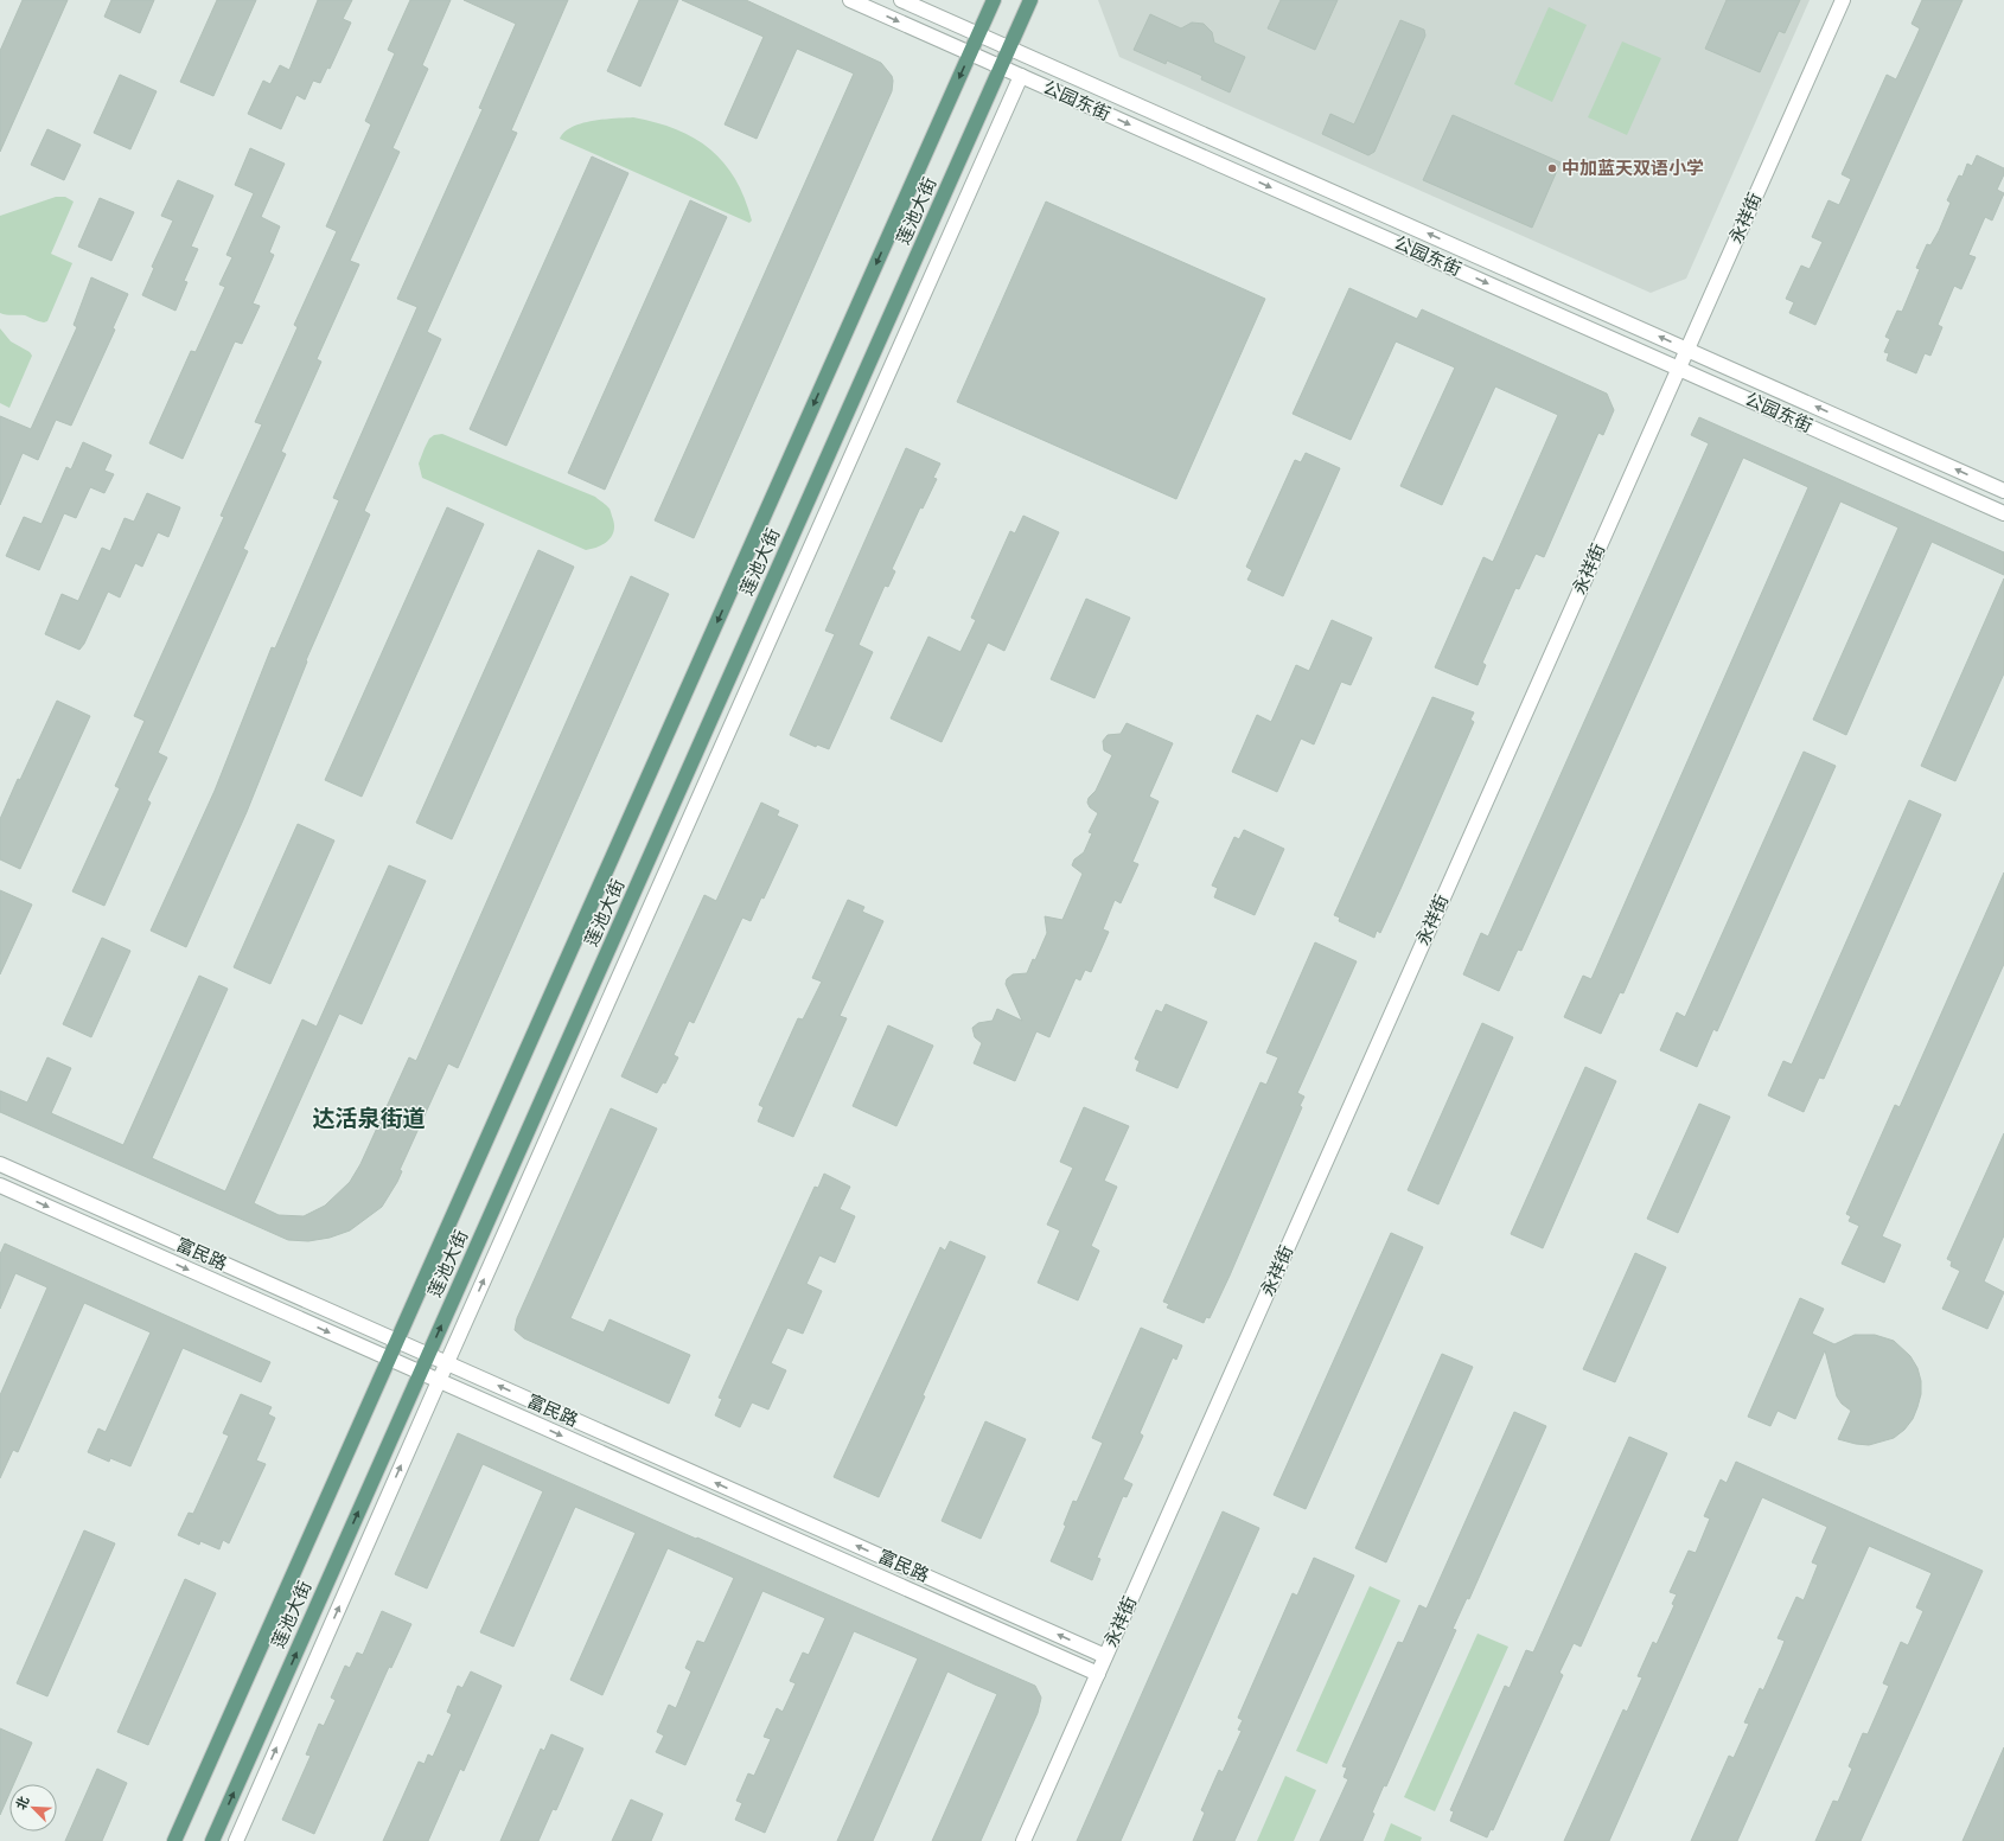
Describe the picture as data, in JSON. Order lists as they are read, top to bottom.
{
  "streets": {
    "main road": ["莲池大街"],
    "street": ["公园东街", "永祥街", "富民路"]
  },
  "crossings": [
    ["公园东街", "莲池大街"],
    ["公园东街", "永祥街"],
    ["莲池大街", "富民路"],
    ["永祥街", "富民路"]
  ],
  "districts": ["达活泉街道"],
  "places": ["中加蓝天双语小学"],
  "north": "top left"
}
